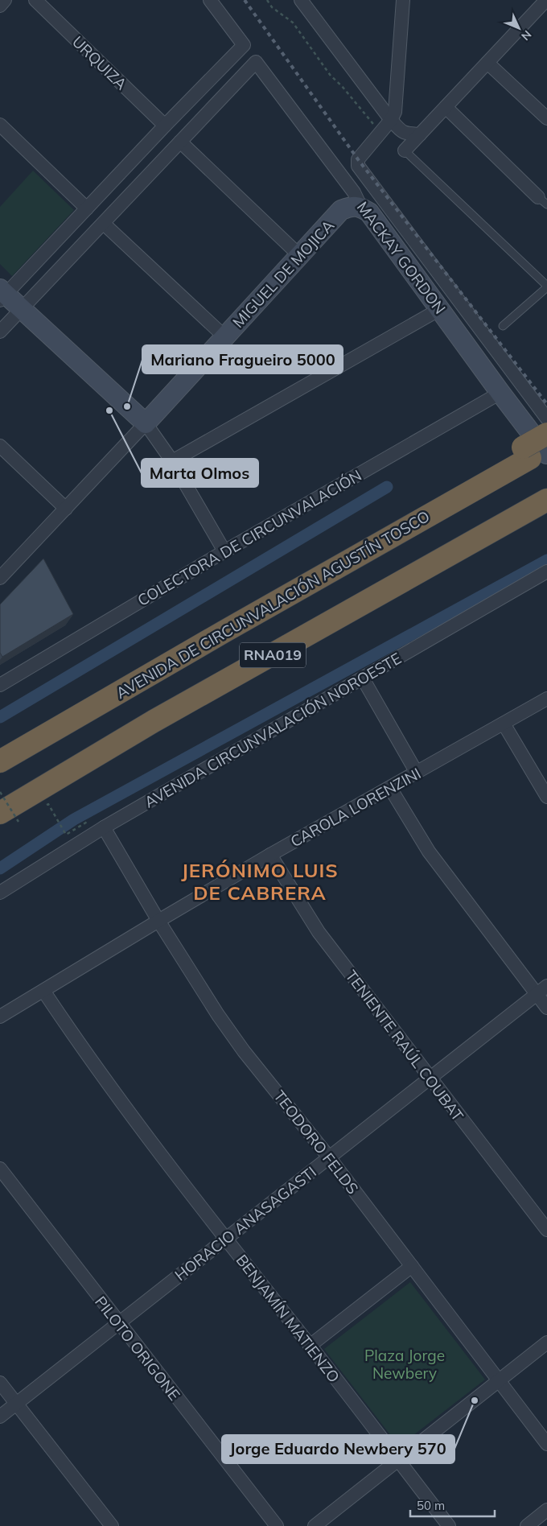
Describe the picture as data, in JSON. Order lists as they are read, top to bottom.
{
  "streets": {
    "highway": ["AVENIDA DE CIRCUNVALACIÓN AGUSTÍN TOSCO", "RNA019"],
    "main road": ["MACKAY GORDON", "MIGUEL DE MOJICA"],
    "street": [
      "URQUIZA",
      "COLECTORA DE CIRCUNVALACIÓN",
      "AVENIDA CIRCUNVALACIÓN NOROESTE",
      "CAROLA LORENZINI",
      "TENIENTE RAÚL COUBAT",
      "TEODORO FELDS",
      "HORACIO ANASAGASTI",
      "BENJAMÍN MATIENZO",
      "PILOTO ORIGONE"
    ]
  },
  "crossings": [
    ["MACKAY GORDON", "MIGUEL DE MOJICA"],
    ["MACKAY GORDON", "COLECTORA DE CIRCUNVALACIÓN"],
    ["MACKAY GORDON", "AVENIDA DE CIRCUNVALACIÓN AGUSTÍN TOSCO"],
    ["AVENIDA CIRCUNVALACIÓN NOROESTE", "TEODORO FELDS"],
    ["CAROLA LORENZINI", "TENIENTE RAÚL COUBAT"],
    ["CAROLA LORENZINI", "TEODORO FELDS"],
    ["CAROLA LORENZINI", "BENJAMÍN MATIENZO"],
    ["TENIENTE RAÚL COUBAT", "HORACIO ANASAGASTI"],
    ["TEODORO FELDS", "HORACIO ANASAGASTI"],
    ["HORACIO ANASAGASTI", "BENJAMÍN MATIENZO"],
    ["HORACIO ANASAGASTI", "PILOTO ORIGONE"]
  ],
  "districts": ["JERÓNIMO LUIS DE CABRERA"],
  "parks": ["Plaza Jorge Newbery"],
  "places": ["Mariano Fragueiro 5000", "Marta Olmos", "Jorge Eduardo Newbery 570"],
  "scale_bar": "50 m",
  "north": "bottom right"
}
